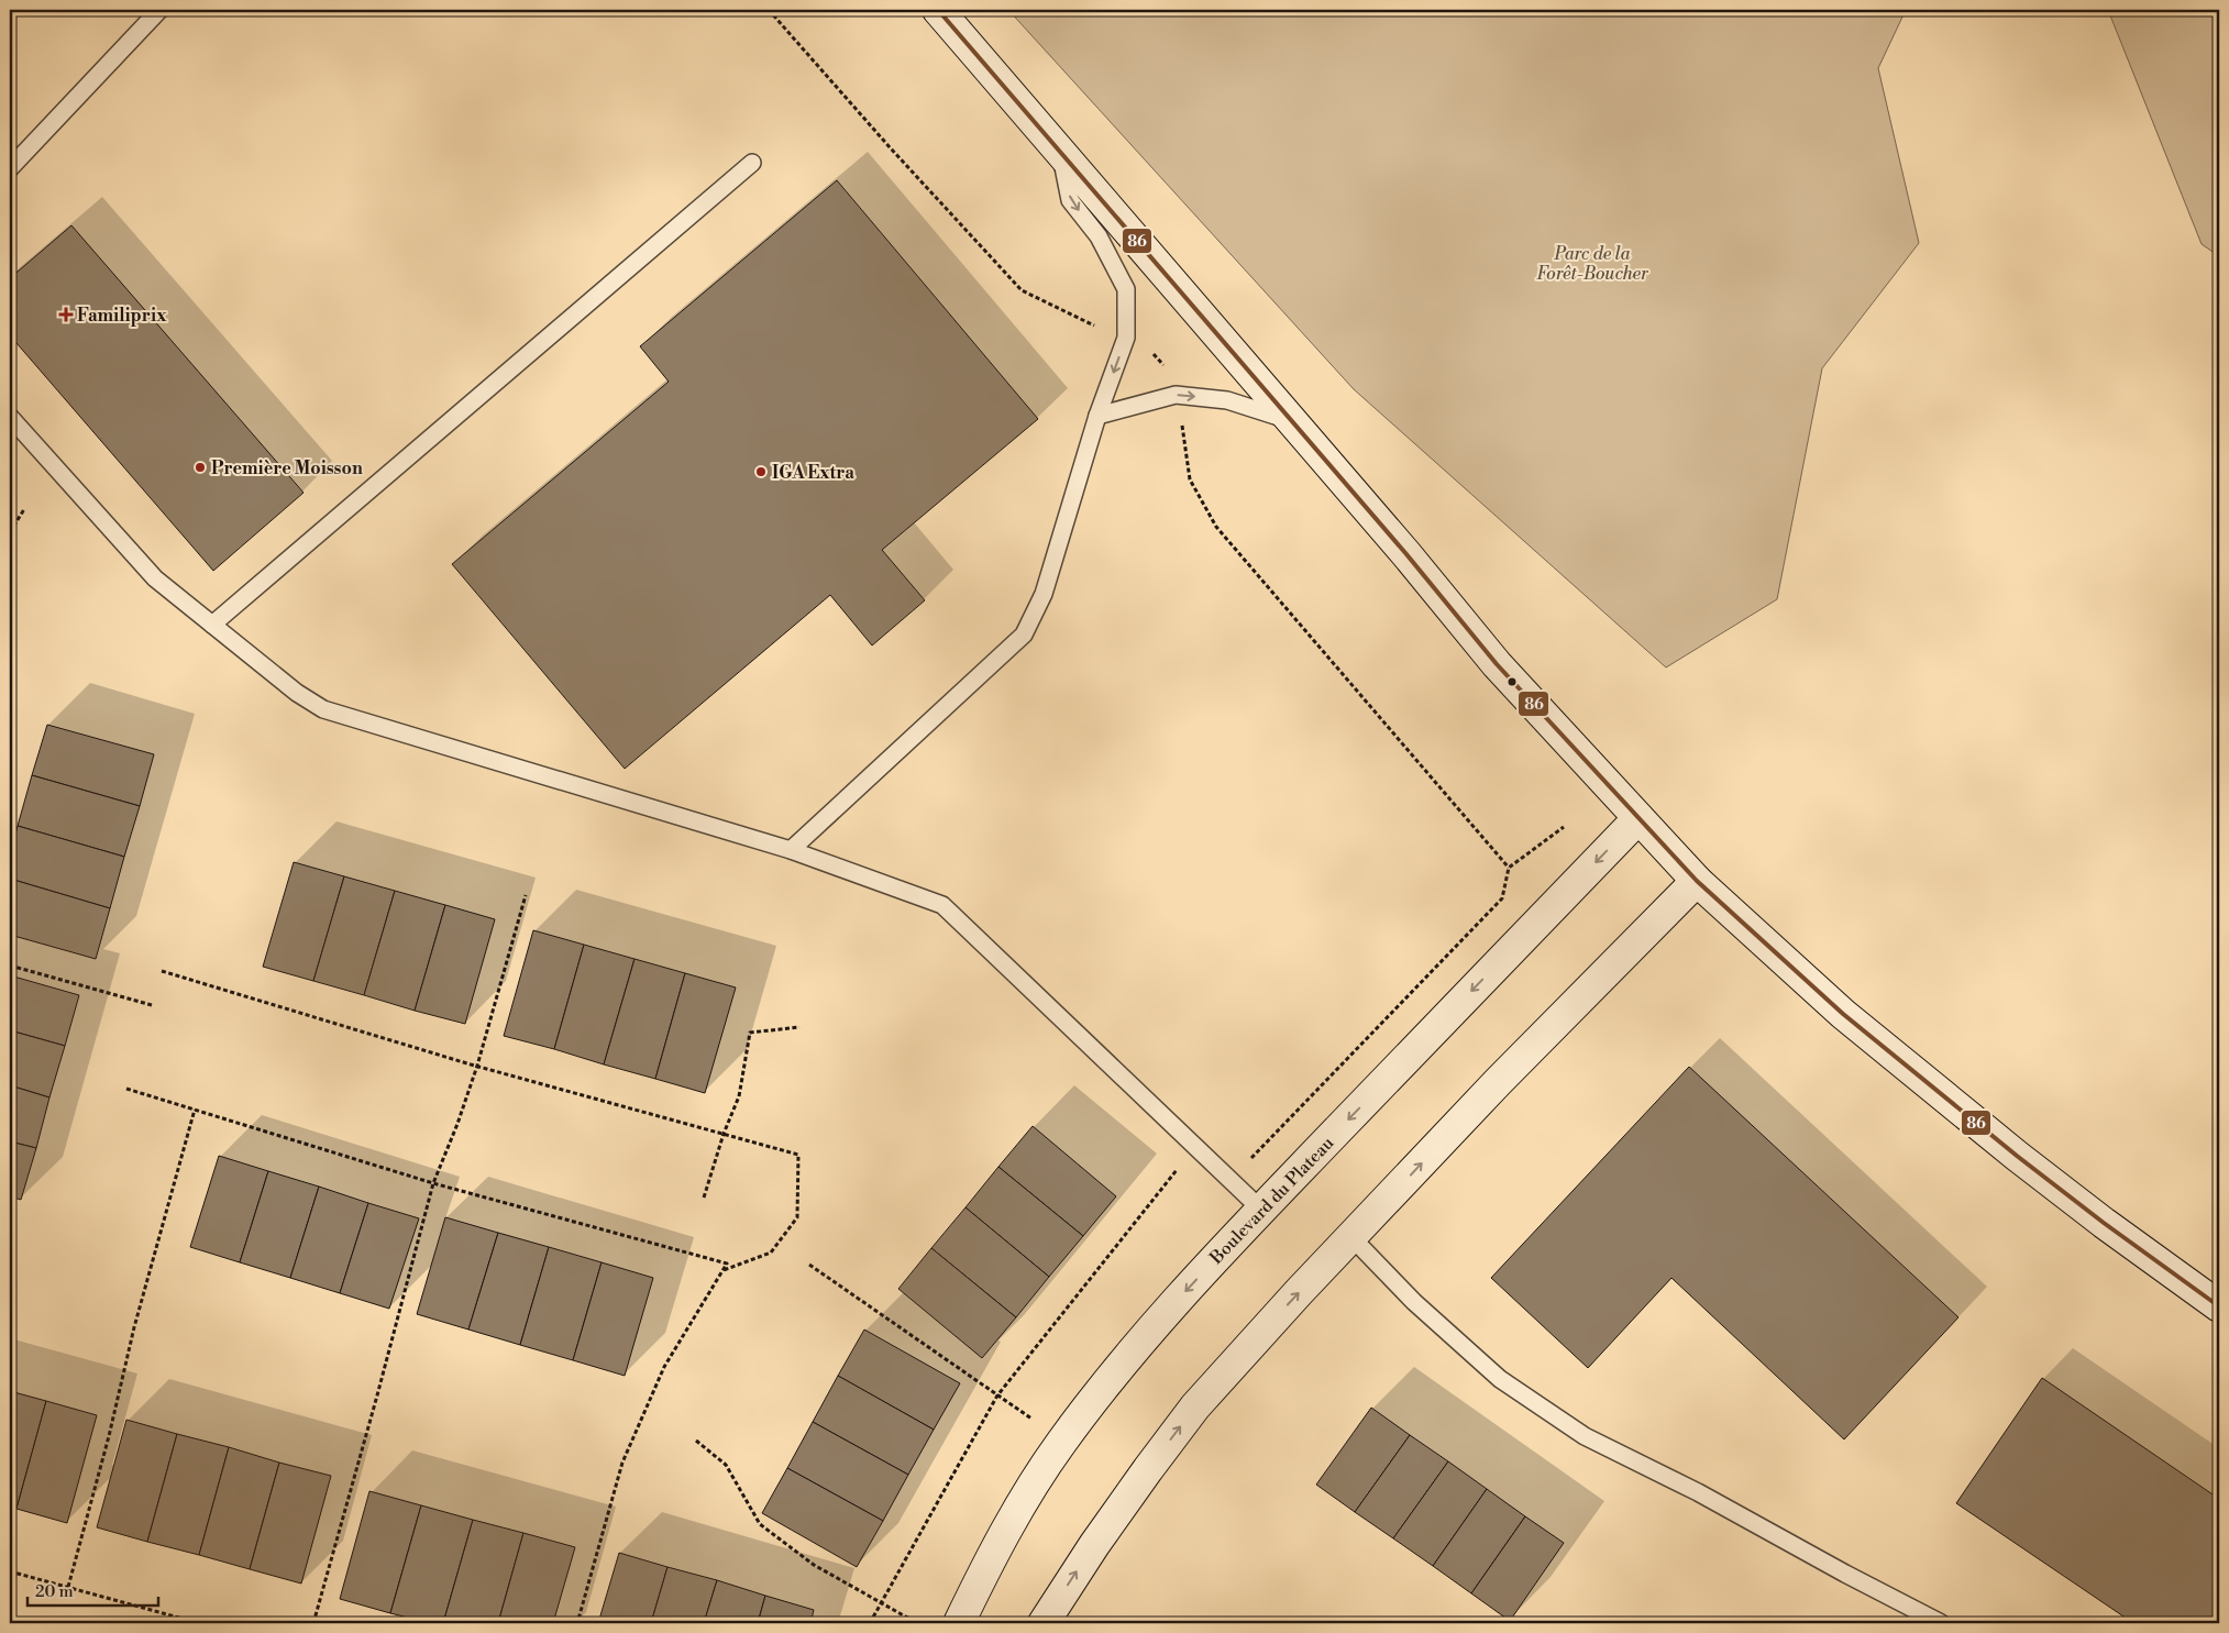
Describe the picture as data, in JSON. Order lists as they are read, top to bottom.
{
  "streets": {
    "main road": ["Boulevard du Plateau"]
  },
  "parks": ["Parc de la Forêt-Boucher"],
  "places": {
    "health": ["Familiprix"],
    "other": ["Première Moisson", "IGA Extra"]
  },
  "lines": ["transit line 86"],
  "scale_bar": "20 m"
}
